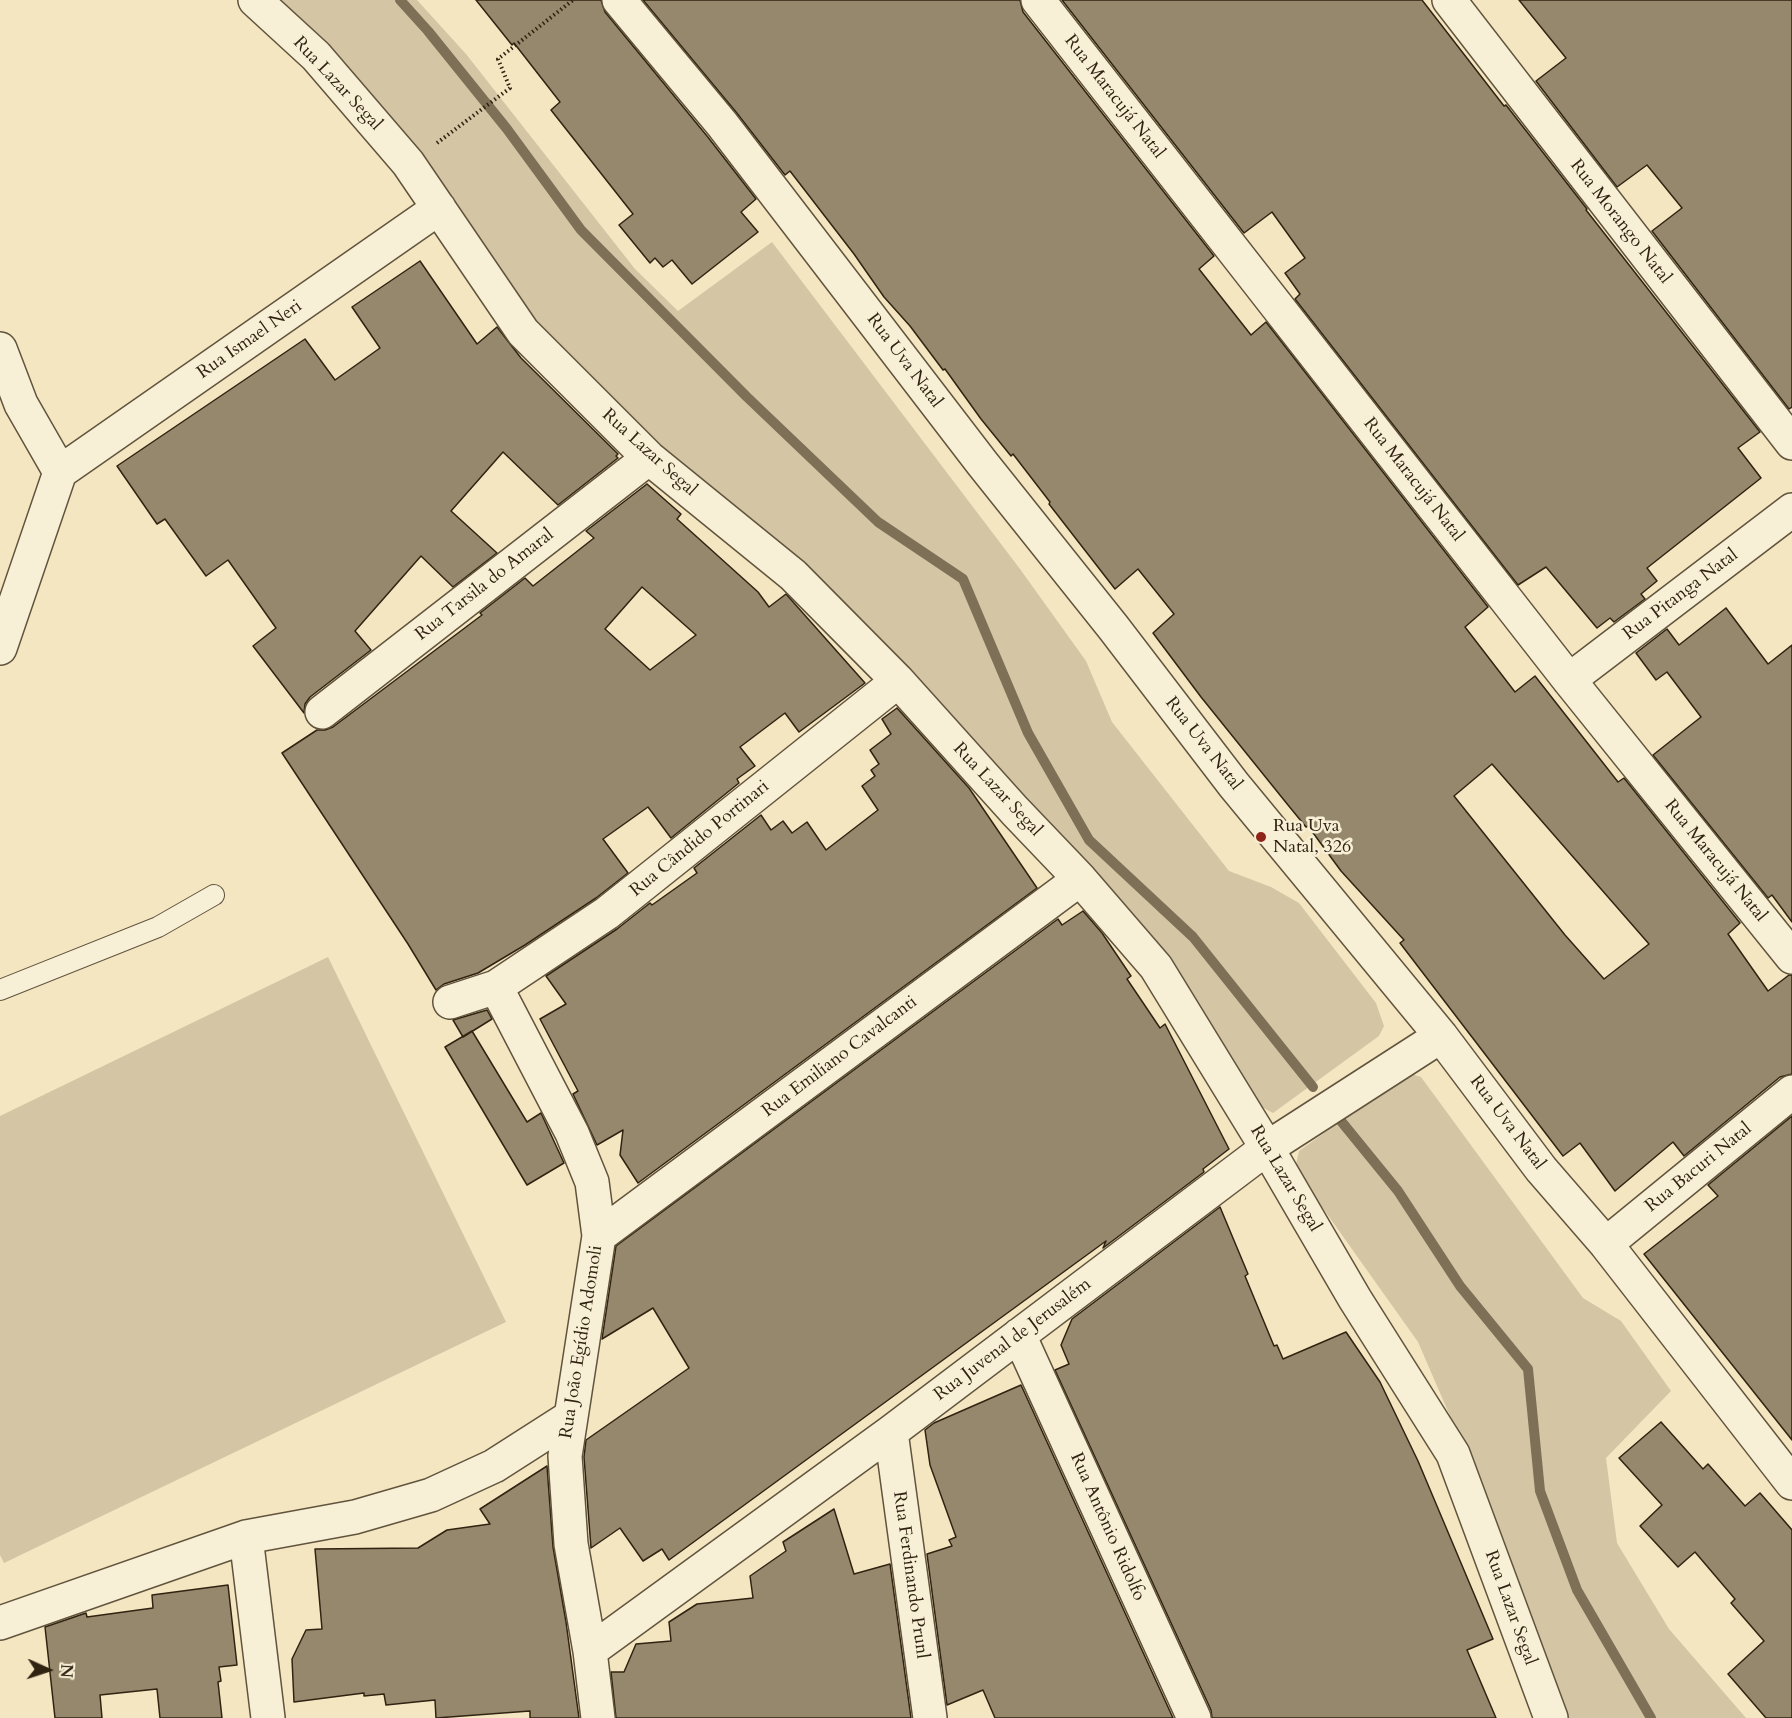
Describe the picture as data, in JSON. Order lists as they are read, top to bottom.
{
  "streets": {
    "street": [
      "Rua Lazar Segal",
      "Rua Maracujá Natal",
      "Rua Morango Natal",
      "Rua Ismael Neri",
      "Rua Uva Natal",
      "Rua Tarsila do Amaral",
      "Rua Pitanga Natal",
      "Rua Cândido Portinari",
      "Rua Emiliano Cavalcanti",
      "Rua Bacuri Natal",
      "Rua Juvenal de Jerusalém",
      "Rua João Egídio Adomoli",
      "Rua Antônio Ridolfo",
      "Rua Ferdinando Prunl"
    ]
  },
  "crossings": [
    ["Rua Lazar Segal", "Rua Ismael Neri"],
    ["Rua Lazar Segal", "Rua Tarsila do Amaral"],
    ["Rua Lazar Segal", "Rua Cândido Portinari"],
    ["Rua Lazar Segal", "Rua Emiliano Cavalcanti"],
    ["Rua Lazar Segal", "Rua Juvenal de Jerusalém"],
    ["Rua Maracujá Natal", "Rua Pitanga Natal"],
    ["Rua Uva Natal", "Rua Bacuri Natal"],
    ["Rua Uva Natal", "Rua Juvenal de Jerusalém"],
    ["Rua Cândido Portinari", "Rua João Egídio Adomoli"],
    ["Rua Emiliano Cavalcanti", "Rua João Egídio Adomoli"],
    ["Rua Juvenal de Jerusalém", "Rua João Egídio Adomoli"],
    ["Rua Juvenal de Jerusalém", "Rua Antônio Ridolfo"],
    ["Rua Juvenal de Jerusalém", "Rua Ferdinando Prunl"]
  ],
  "places": ["Rua Uva Natal, 326"],
  "north": "right"
}
